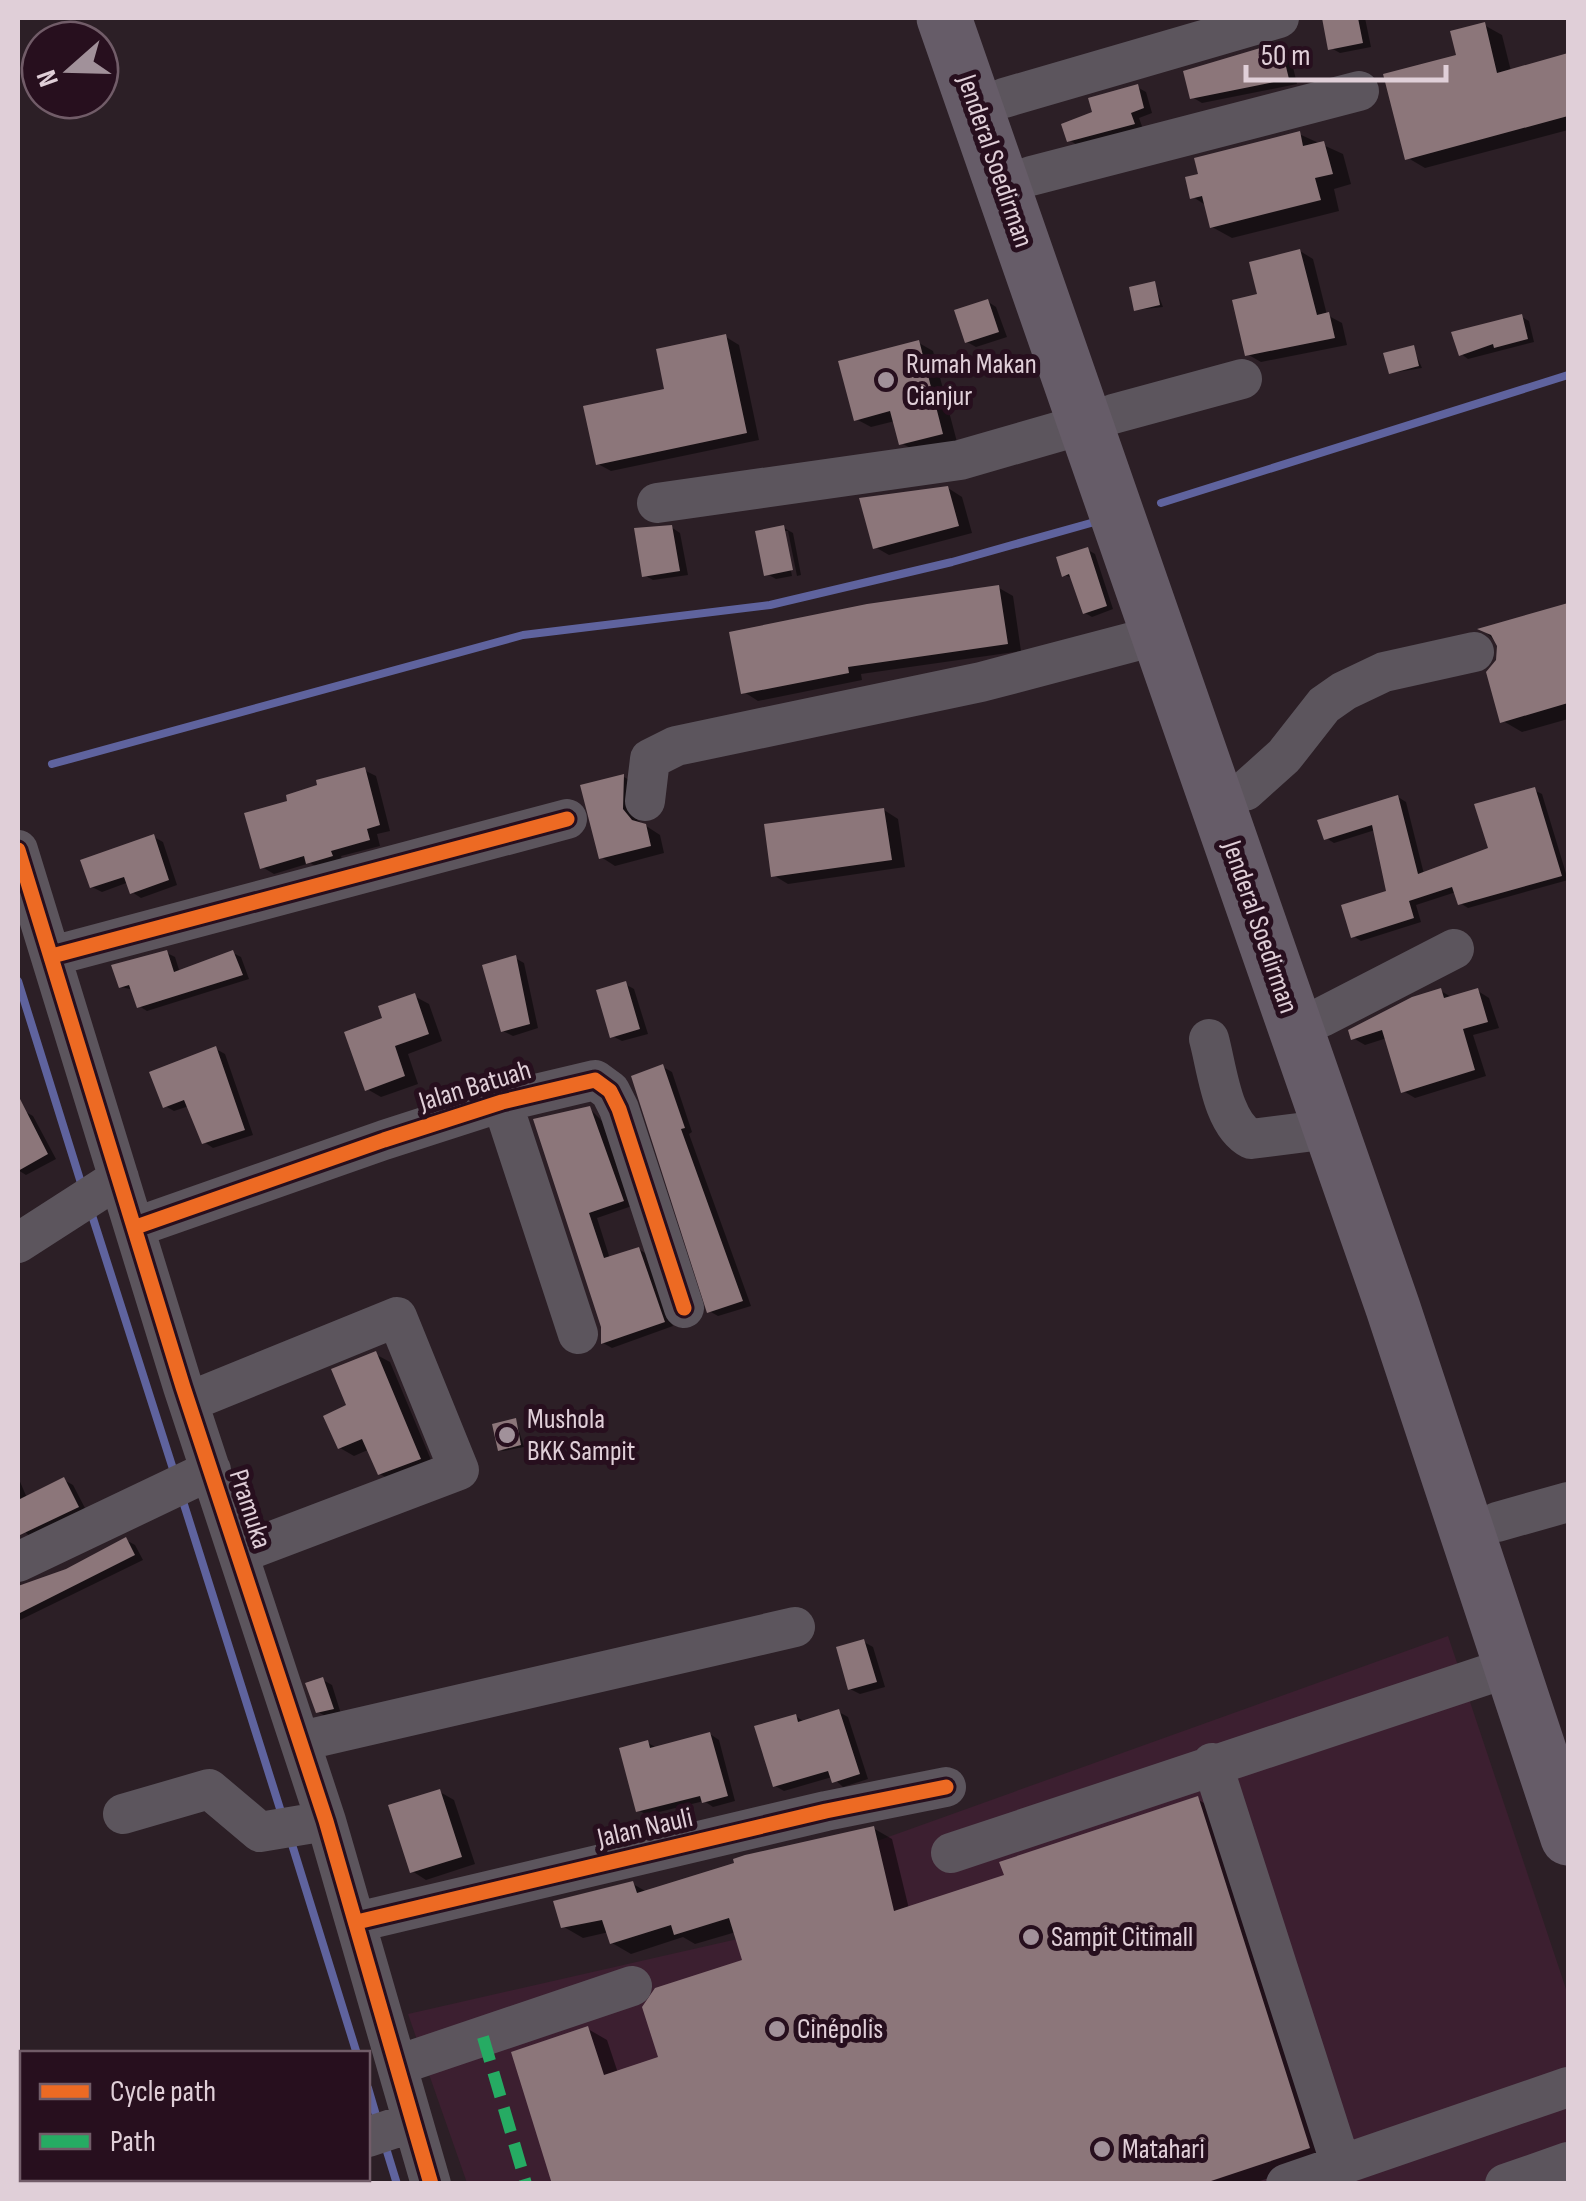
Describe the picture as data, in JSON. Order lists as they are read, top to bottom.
{
  "streets": {
    "highway": ["Jenderal Soedirman"],
    "street": ["Jalan Batuah", "Pramuka", "Jalan Nauli"]
  },
  "crossings": [
    ["Jalan Batuah", "Pramuka"],
    ["Pramuka", "Jalan Nauli"]
  ],
  "places": [
    "Rumah Makan Cianjur",
    "Mushola BKK Sampit",
    "Sampit Citimall",
    "Cinépolis",
    "Matahari"
  ],
  "legend": ["Cycle path", "Path"],
  "scale_bar": "50 m",
  "north": "left"
}
